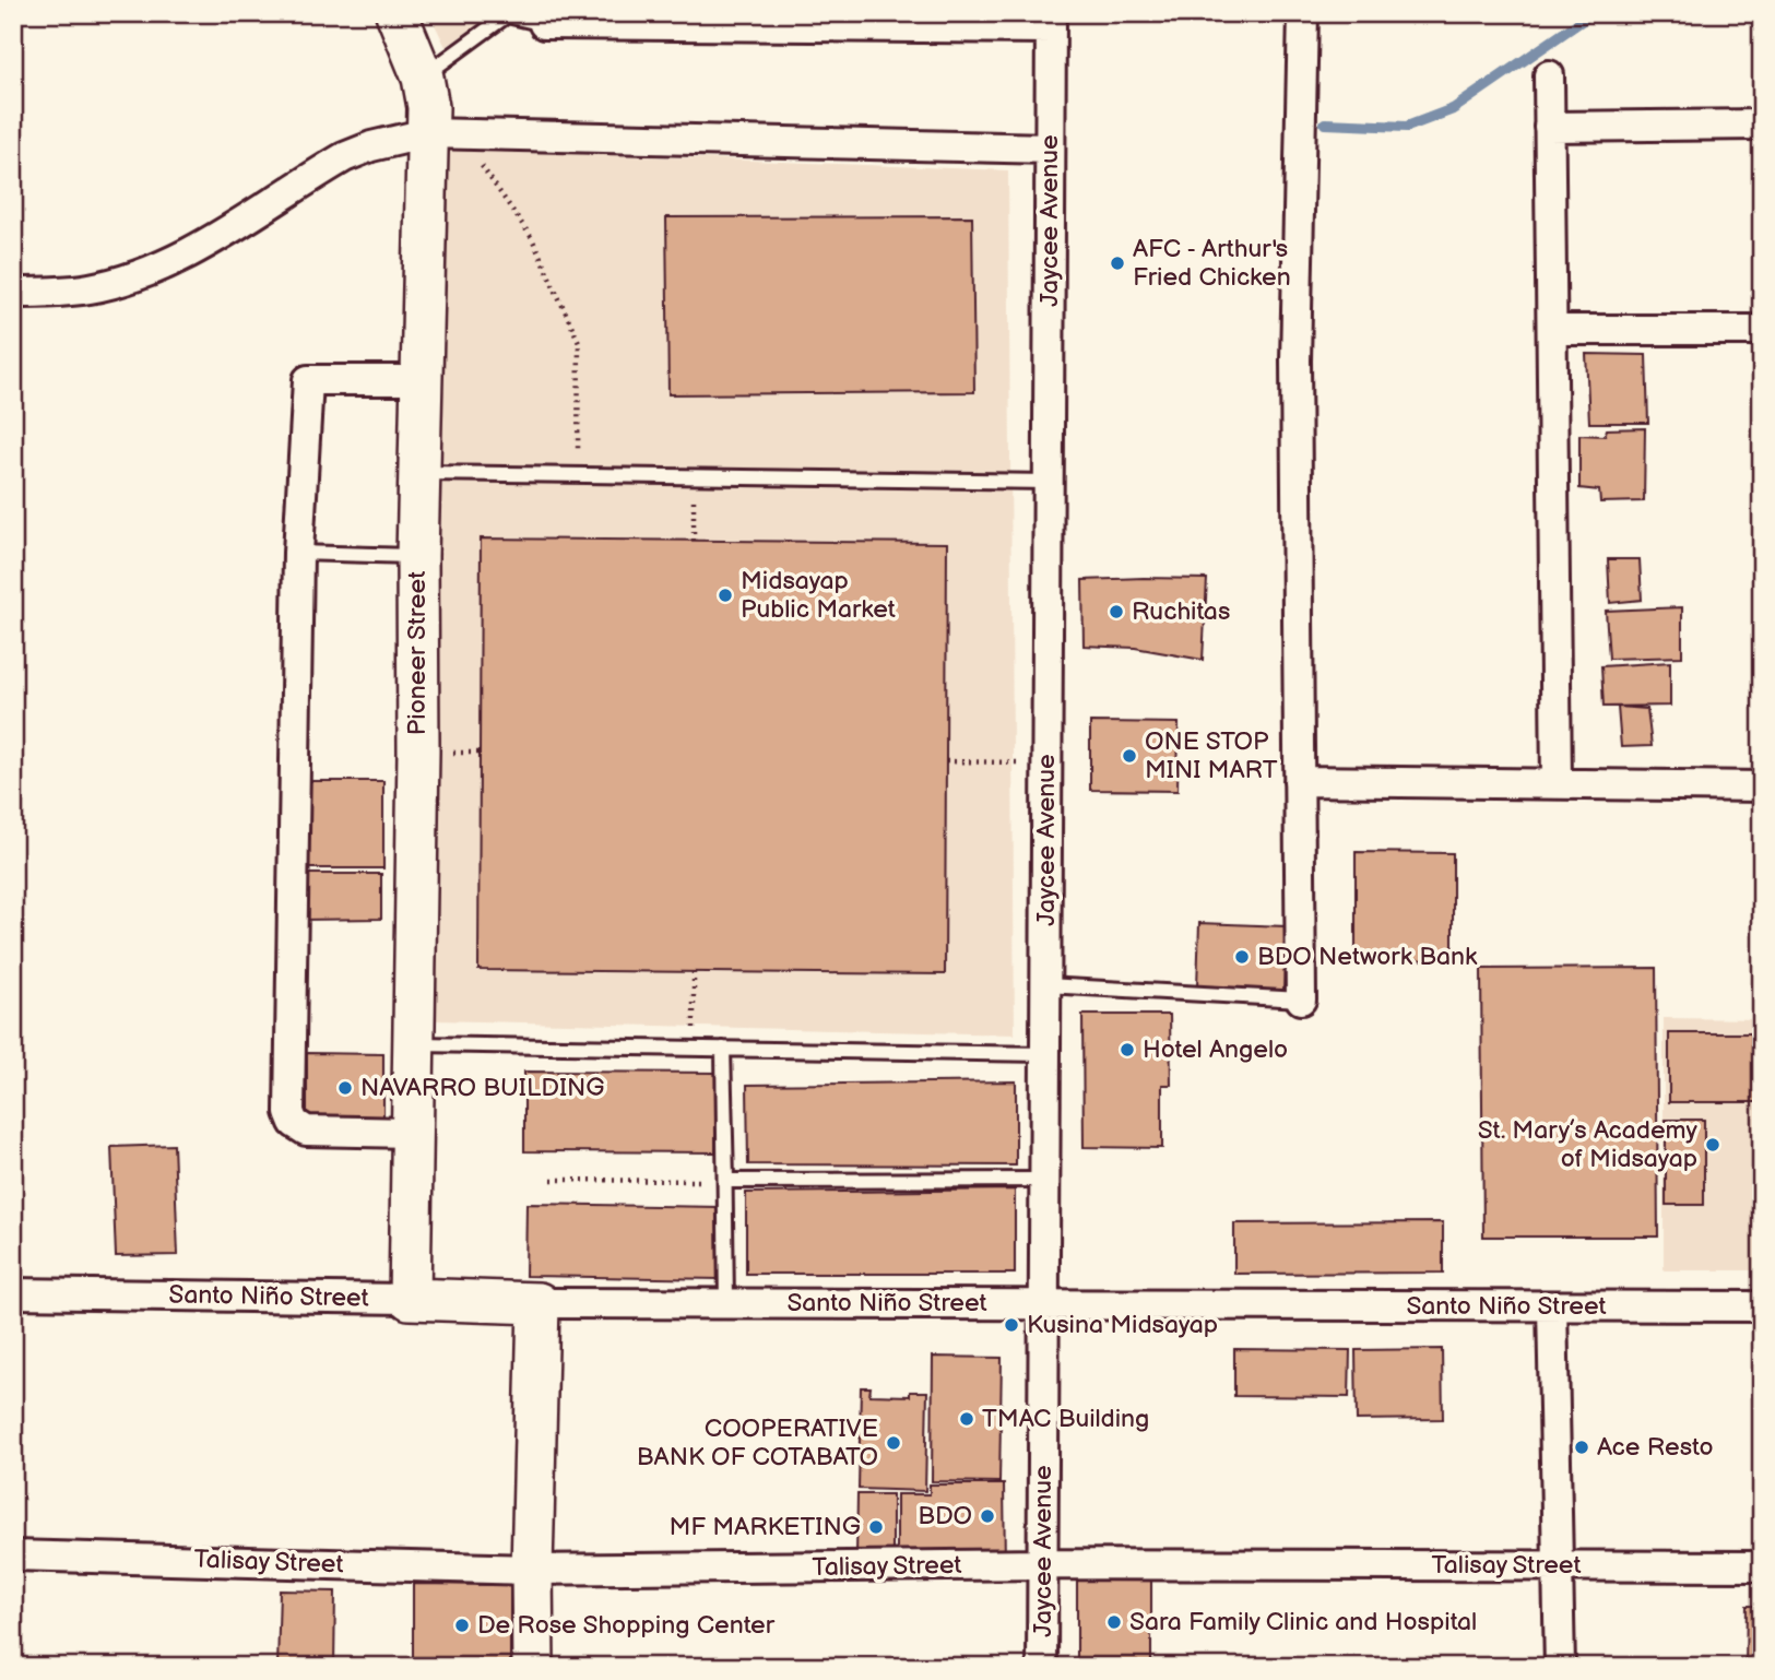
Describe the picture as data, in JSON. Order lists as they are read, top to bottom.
{
  "streets": {
    "main road": ["Pioneer Street", "Santo Niño Street"],
    "street": ["Jaycee Avenue", "Talisay Street"]
  },
  "crossings": [
    ["Jaycee Avenue", "Santo Niño Street"],
    ["Jaycee Avenue", "Talisay Street"],
    ["Pioneer Street", "Santo Niño Street"]
  ],
  "places": [
    "AFC - Arthur's Fried Chicken",
    "Midsayap Public Market",
    "Ruchitas",
    "ONE STOP MINI MART",
    "BDO Network Bank",
    "Hotel Angelo",
    "NAVARRO BUILDING",
    "St. Mary’s Academy of Midsayap",
    "Kusina Midsayap",
    "TMAC Building",
    "COOPERATIVE BANK OF COTABATO",
    "Ace Resto",
    "BDO",
    "MF MARKETING",
    "Sara Family Clinic and Hospital",
    "De Rose Shopping Center"
  ]
}
